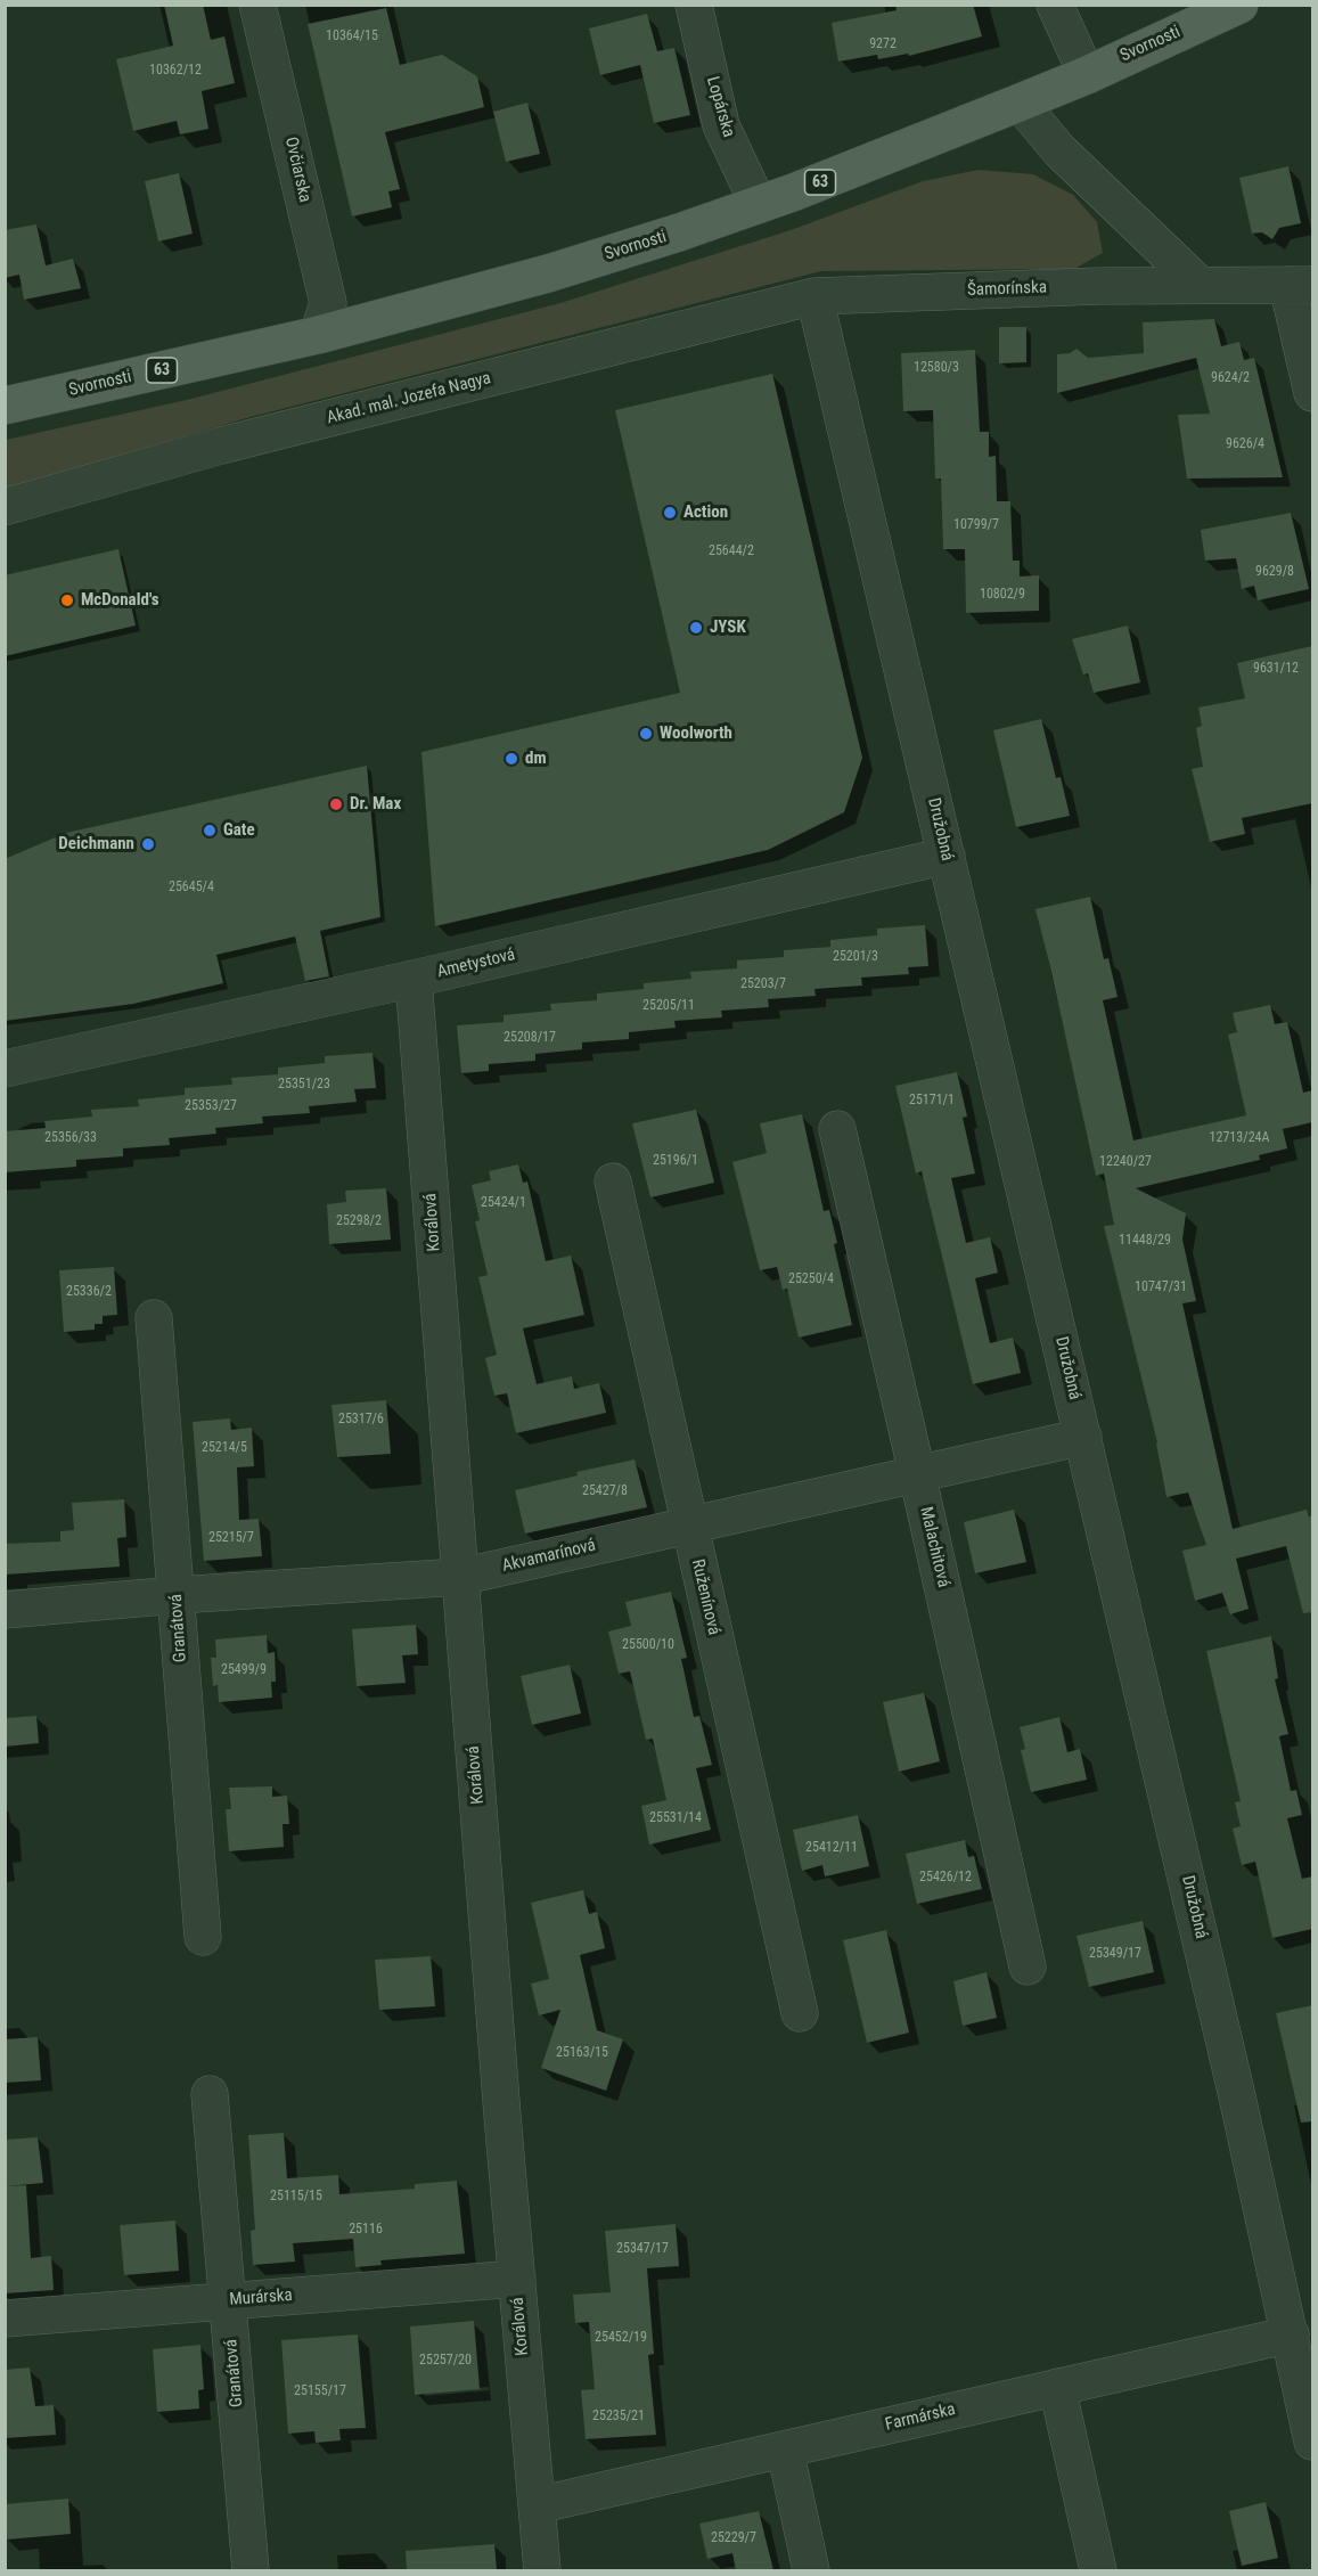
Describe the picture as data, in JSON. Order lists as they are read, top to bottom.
{
  "streets": {
    "main road": ["Svornosti", "63"],
    "street": [
      "Lopárska",
      "Ovčiarska",
      "Šamorínska",
      "Akad. mal. Jozefa Nagya",
      "Družobná",
      "Ametystová",
      "Korálová",
      "Malachitová",
      "Akvamarínová",
      "Ruženínová",
      "Granátová",
      "Murárska",
      "Farmárska"
    ]
  },
  "crossings": [
    ["Svornosti", "Lopárska"],
    ["Svornosti", "Ovčiarska"],
    ["Šamorínska", "Akad. mal. Jozefa Nagya"],
    ["Šamorínska", "Družobná"],
    ["Akad. mal. Jozefa Nagya", "Družobná"],
    ["Družobná", "Ametystová"],
    ["Družobná", "Akvamarínová"],
    ["Družobná", "Farmárska"],
    ["Ametystová", "Korálová"],
    ["Korálová", "Akvamarínová"],
    ["Korálová", "Murárska"],
    ["Korálová", "Farmárska"],
    ["Malachitová", "Akvamarínová"],
    ["Akvamarínová", "Ruženínová"],
    ["Akvamarínová", "Granátová"],
    ["Granátová", "Murárska"]
  ],
  "places": [
    "Action",
    "McDonald's",
    "JYSK",
    "Woolworth",
    "dm",
    "Dr. Max",
    "Gate",
    "Deichmann"
  ],
  "house_numbers": [
    "10364/15",
    "9272",
    "10362/12",
    "12580/3",
    "9624/2",
    "9626/4",
    "10799/7",
    "25644/2",
    "9629/8",
    "10802/9",
    "9631/12",
    "25645/4",
    "25201/3",
    "25203/7",
    "25205/11",
    "25208/17",
    "25351/23",
    "25171/1",
    "25353/27",
    "25356/33",
    "12713/24A",
    "25196/1",
    "12240/27",
    "25424/1",
    "25298/2",
    "11448/29",
    "25250/4",
    "10747/31",
    "25336/2",
    "25317/6",
    "25214/5",
    "25427/8",
    "25215/7",
    "25500/10",
    "25499/9",
    "25531/14",
    "25412/11",
    "25426/12",
    "25349/17",
    "25163/15",
    "25115/15",
    "25116",
    "25347/17",
    "25452/19",
    "25257/20",
    "25155/17",
    "25235/21",
    "25229/7"
  ]
}
